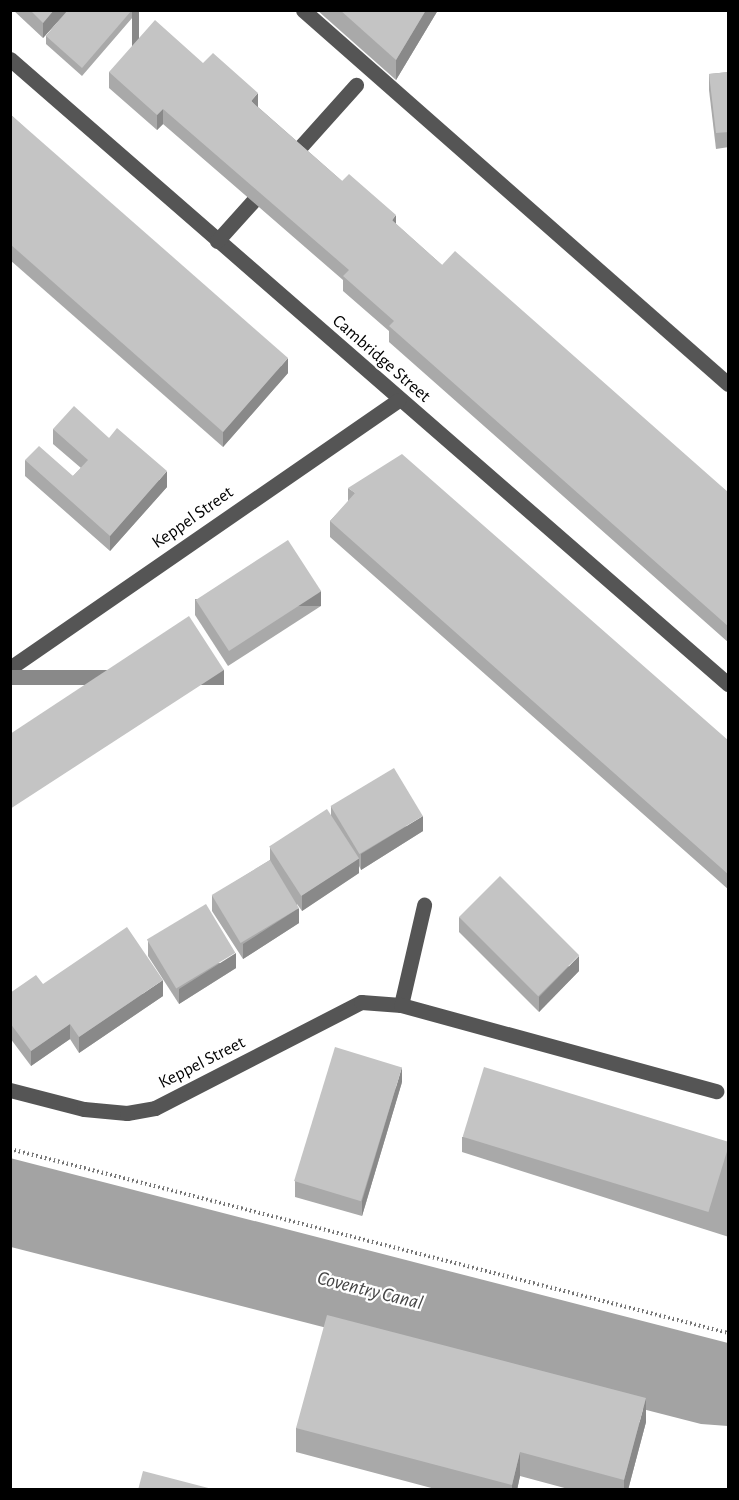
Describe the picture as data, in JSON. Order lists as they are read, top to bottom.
{
  "streets": {
    "street": ["Cambridge Street", "Keppel Street"]
  },
  "crossings": [
    ["Cambridge Street", "Keppel Street"]
  ],
  "water": ["Coventry Canal"]
}
